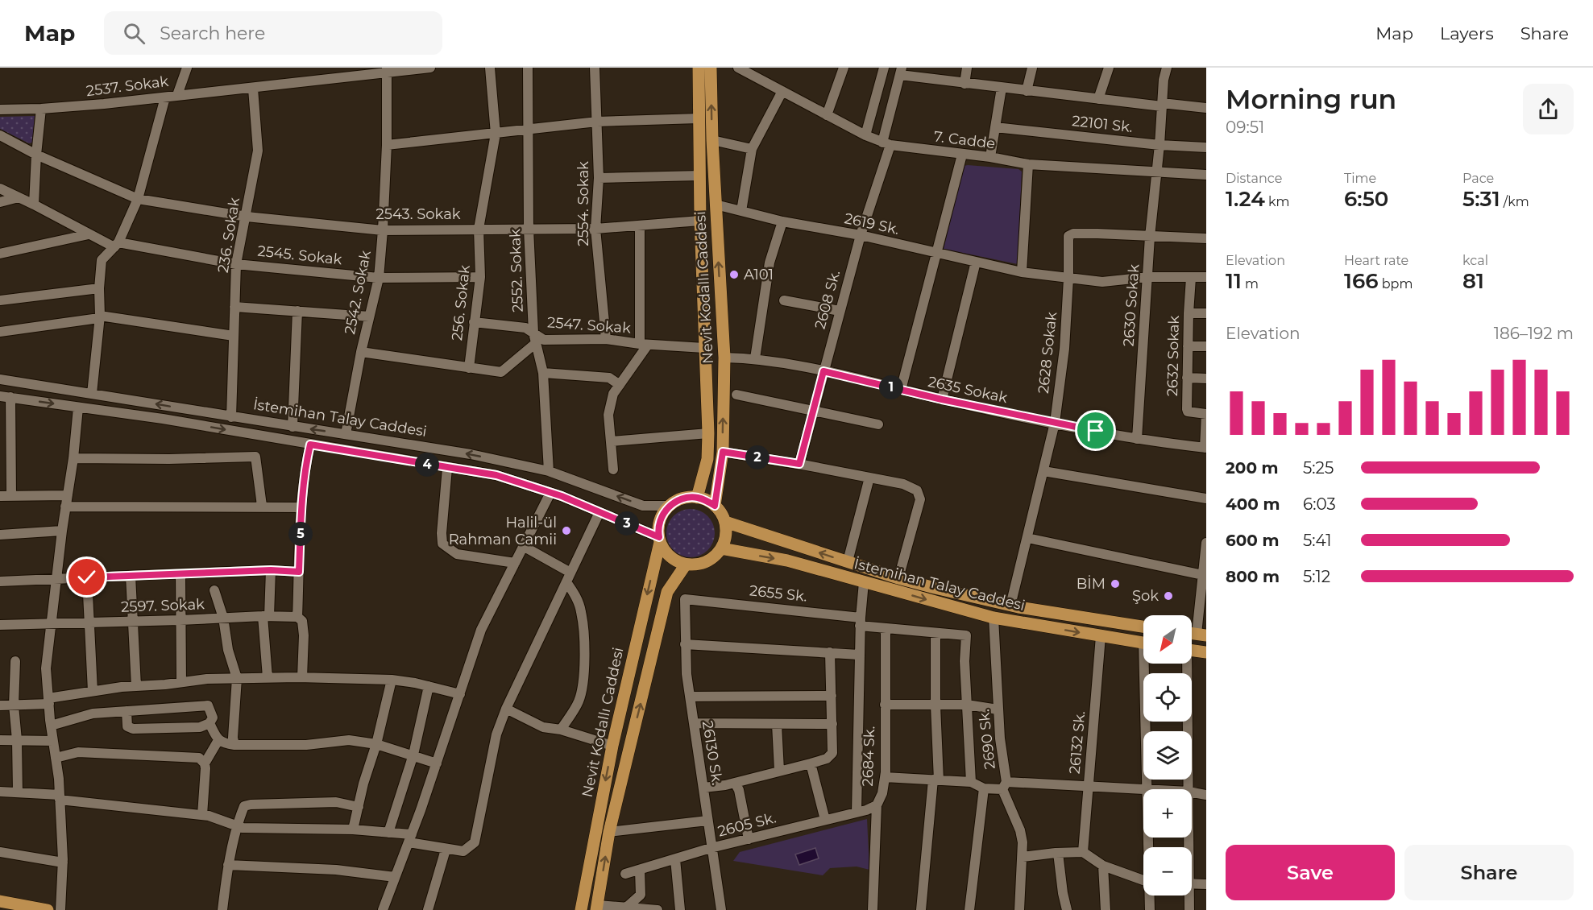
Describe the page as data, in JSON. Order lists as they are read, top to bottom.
{
  "streets": {
    "main road": ["Nevit Kodallı Caddesi", "İstemihan Talay Caddesi"],
    "street": [
      "2537. Sokak",
      "22101 Sk.",
      "7. Cadde",
      "2554. Sokak",
      "2543. Sokak",
      "2619 Sk.",
      "236. Sokak",
      "2545. Sokak",
      "2552. Sokak",
      "2542. Sokak",
      "2608 Sk.",
      "256. Sokak",
      "2630 Sokak",
      "2547. Sokak",
      "2628 Sokak",
      "2632 Sokak",
      "2635 Sokak",
      "2655 Sk.",
      "2597. Sokak",
      "2690 Sk.",
      "26132 Sk.",
      "26130 Sk.",
      "2684 Sk.",
      "2605 Sk."
    ]
  },
  "crossings": [
    ["2537. Sokak", "236. Sokak"],
    ["2537. Sokak", "2542. Sokak"],
    ["22101 Sk.", "2630 Sokak"],
    ["7. Cadde", "2608 Sk."],
    ["7. Cadde", "2630 Sokak"],
    ["2554. Sokak", "2543. Sokak"],
    ["2554. Sokak", "2547. Sokak"],
    ["2543. Sokak", "236. Sokak"],
    ["2543. Sokak", "2552. Sokak"],
    ["2543. Sokak", "Nevit Kodallı Caddesi"],
    ["2543. Sokak", "2542. Sokak"],
    ["2543. Sokak", "256. Sokak"],
    ["2619 Sk.", "Nevit Kodallı Caddesi"],
    ["2619 Sk.", "2608 Sk."],
    ["2619 Sk.", "2630 Sokak"],
    ["2619 Sk.", "2628 Sokak"],
    ["2619 Sk.", "2632 Sokak"],
    ["236. Sokak", "2545. Sokak"],
    ["236. Sokak", "İstemihan Talay Caddesi"],
    ["2545. Sokak", "2542. Sokak"],
    ["2545. Sokak", "256. Sokak"],
    ["2552. Sokak", "2547. Sokak"],
    ["2552. Sokak", "İstemihan Talay Caddesi"],
    ["Nevit Kodallı Caddesi", "2547. Sokak"],
    ["Nevit Kodallı Caddesi", "2635 Sokak"],
    ["Nevit Kodallı Caddesi", "İstemihan Talay Caddesi"],
    ["2542. Sokak", "İstemihan Talay Caddesi"],
    ["2608 Sk.", "2635 Sokak"],
    ["256. Sokak", "2547. Sokak"],
    ["2630 Sokak", "2628 Sokak"],
    ["2630 Sokak", "2635 Sokak"],
    ["2628 Sokak", "2635 Sokak"],
    ["2628 Sokak", "İstemihan Talay Caddesi"],
    ["2632 Sokak", "2635 Sokak"],
    ["İstemihan Talay Caddesi", "2690 Sk."],
    ["İstemihan Talay Caddesi", "26132 Sk."],
    ["2655 Sk.", "26130 Sk."],
    ["26130 Sk.", "2605 Sk."],
    ["2684 Sk.", "2605 Sk."]
  ],
  "places": [
    "A101",
    "Halil-ül Rahman Camii",
    "BİM",
    "Şok"
  ],
  "north": "bottom left",
  "page": {
    "header": "Map",
    "search": "Search here",
    "nav": ["Map", "Layers", "Share"],
    "heading": ["Morning run", "09:51"],
    "stats": [
      ["Distance", "1.24 km"],
      ["Time", "6:50"],
      ["Pace", "5:31 /km"],
      ["Elevation", "11 m"],
      ["Heart rate", "166 bpm"],
      ["kcal", "81"]
    ],
    "chart": ["Elevation", "186–192 m"],
    "pins": [
      "1",
      "2",
      "4",
      "3",
      "5"
    ],
    "list": [
      {
        "name": "200 m",
        "note": "5:25"
      },
      {
        "name": "400 m",
        "note": "6:03"
      },
      {
        "name": "600 m",
        "note": "5:41"
      },
      {
        "name": "800 m",
        "note": "5:12"
      }
    ],
    "map_buttons": ["+", "−"],
    "buttons": ["Save", "Share"]
  }
}
